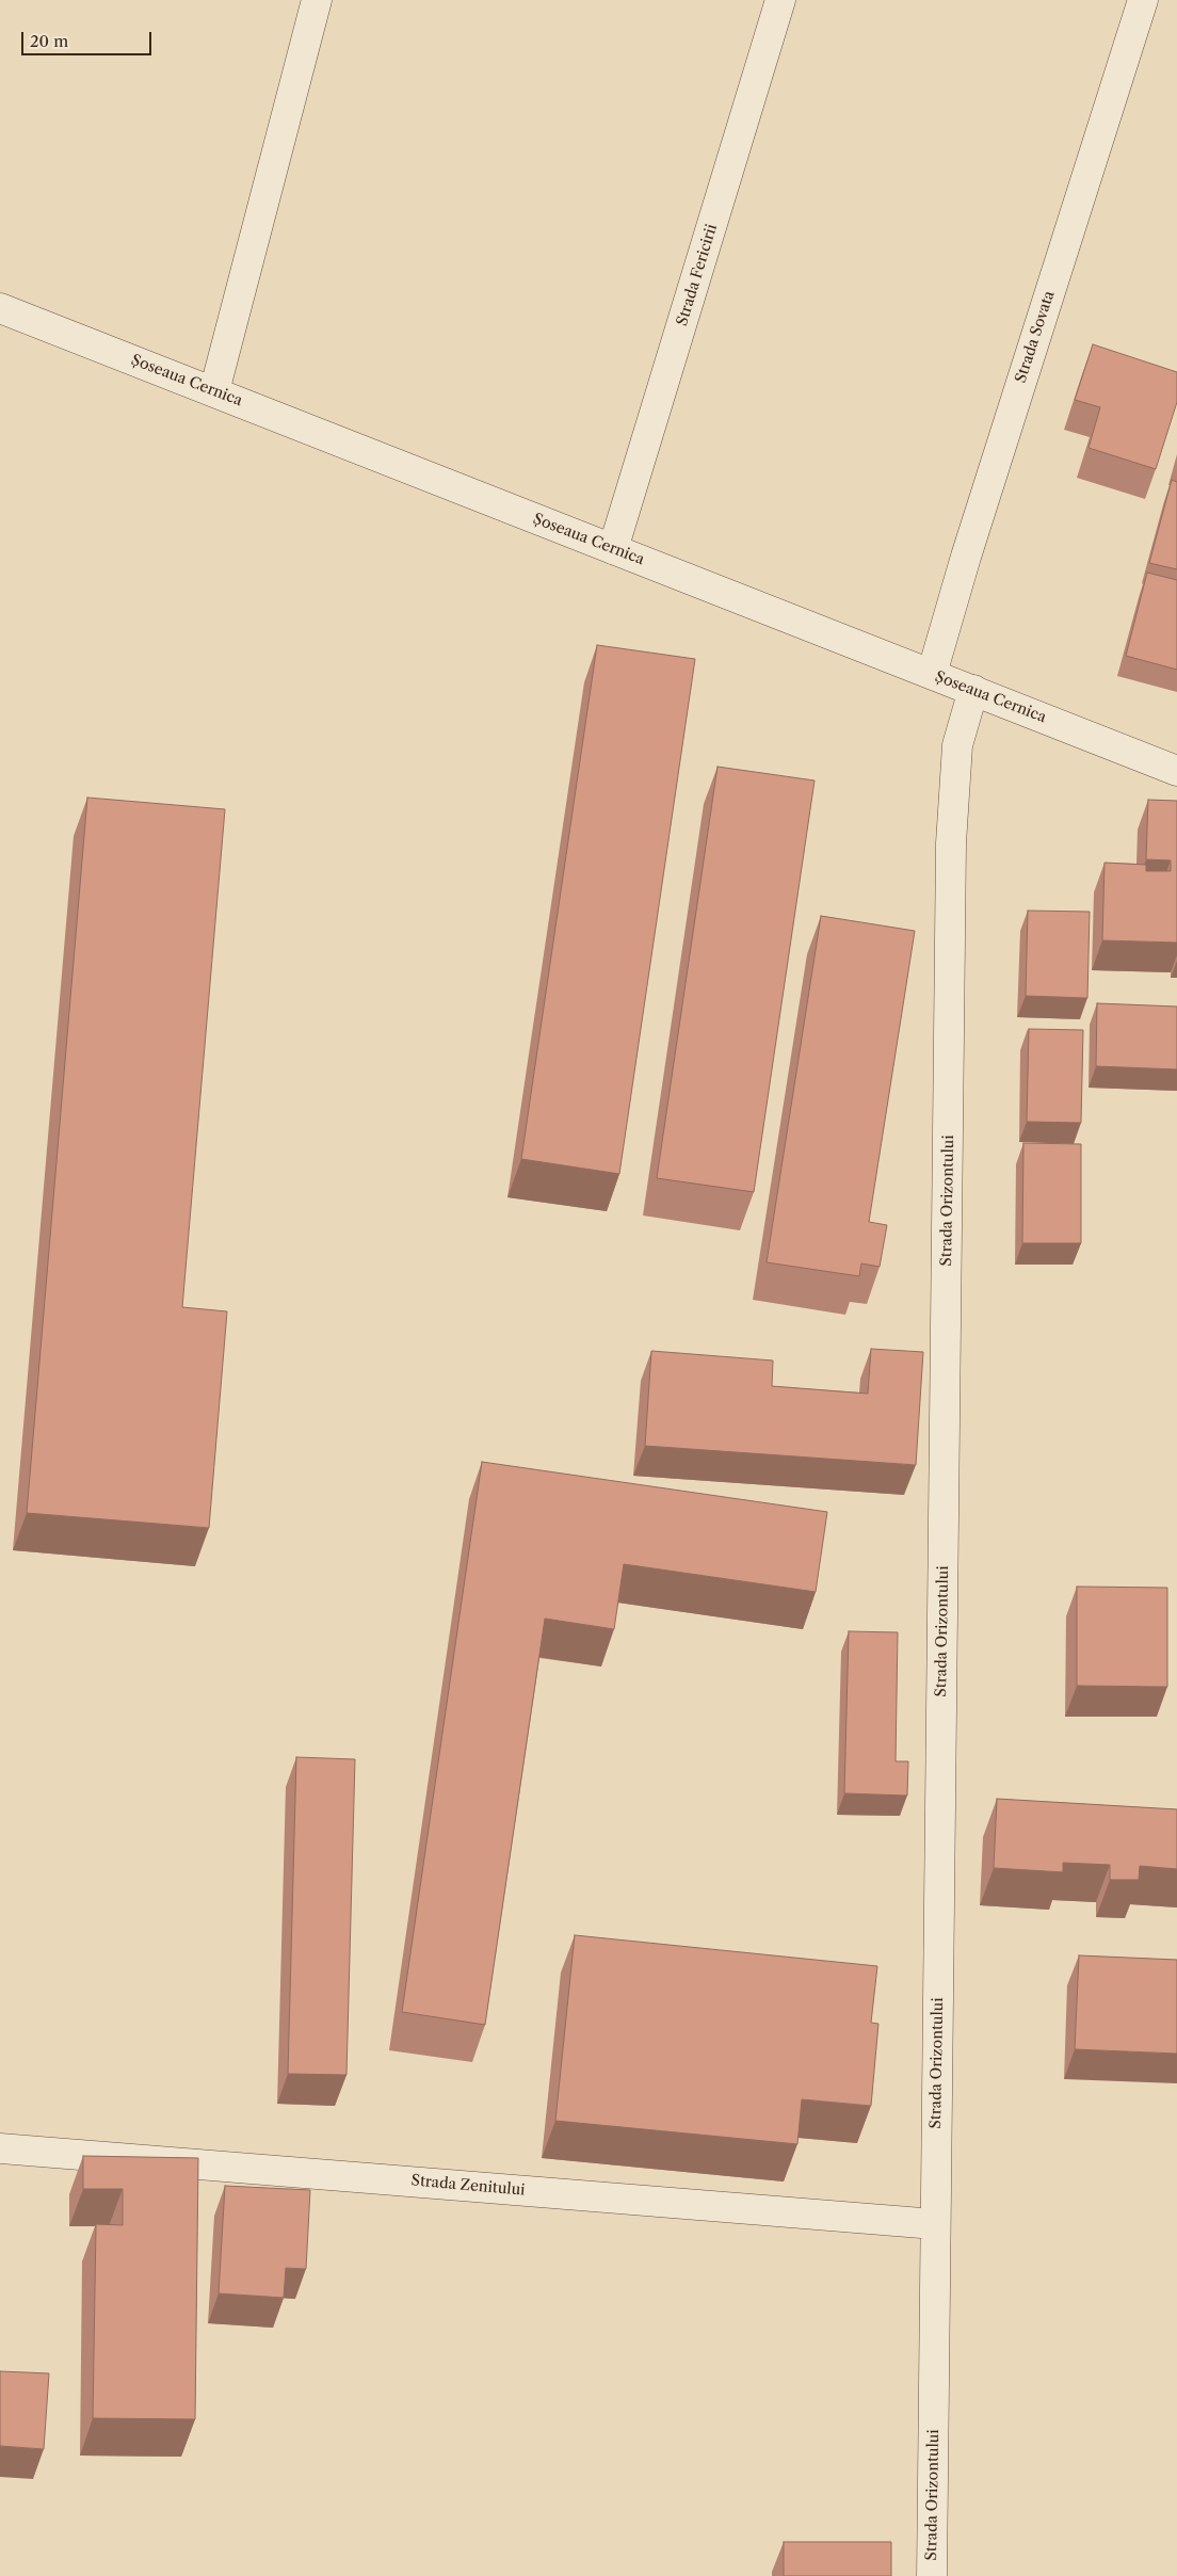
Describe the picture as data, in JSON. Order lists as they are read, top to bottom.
{
  "streets": {
    "street": [
      "Strada Fericirii",
      "Strada Sovata",
      "Șoseaua Cernica",
      "Strada Orizontului",
      "Strada Zenitului"
    ]
  },
  "crossings": [
    ["Strada Fericirii", "Șoseaua Cernica"],
    ["Strada Sovata", "Șoseaua Cernica"],
    ["Șoseaua Cernica", "Strada Orizontului"],
    ["Strada Orizontului", "Strada Zenitului"]
  ],
  "scale_bar": "20 m"
}
